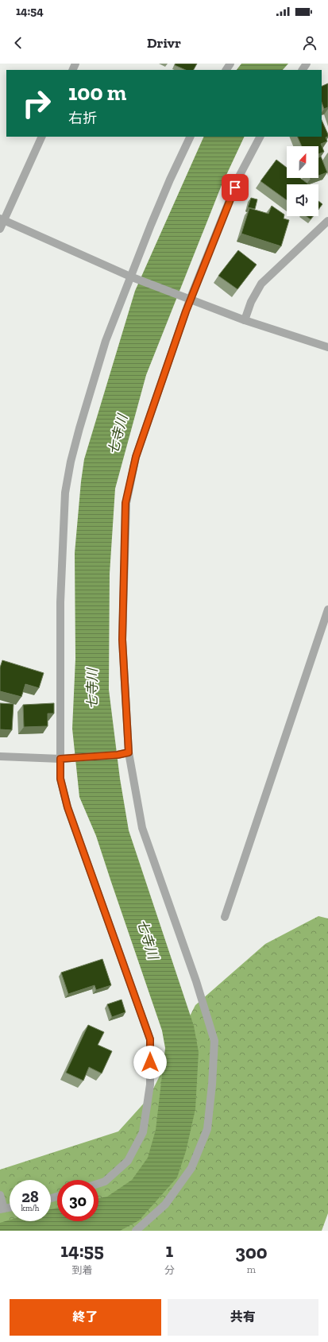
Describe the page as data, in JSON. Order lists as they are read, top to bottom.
{
  "water": ["七寺川"],
  "north": "top",
  "page": {
    "status": "14:54",
    "header": "Drivr",
    "turn": ["100 m", "右折"],
    "speed": "28 km/h",
    "limit": "30",
    "eta": [
      "14:55",
      "到着",
      "1",
      "分",
      "300",
      "m"
    ],
    "buttons": ["終了", "共有"]
  }
}
